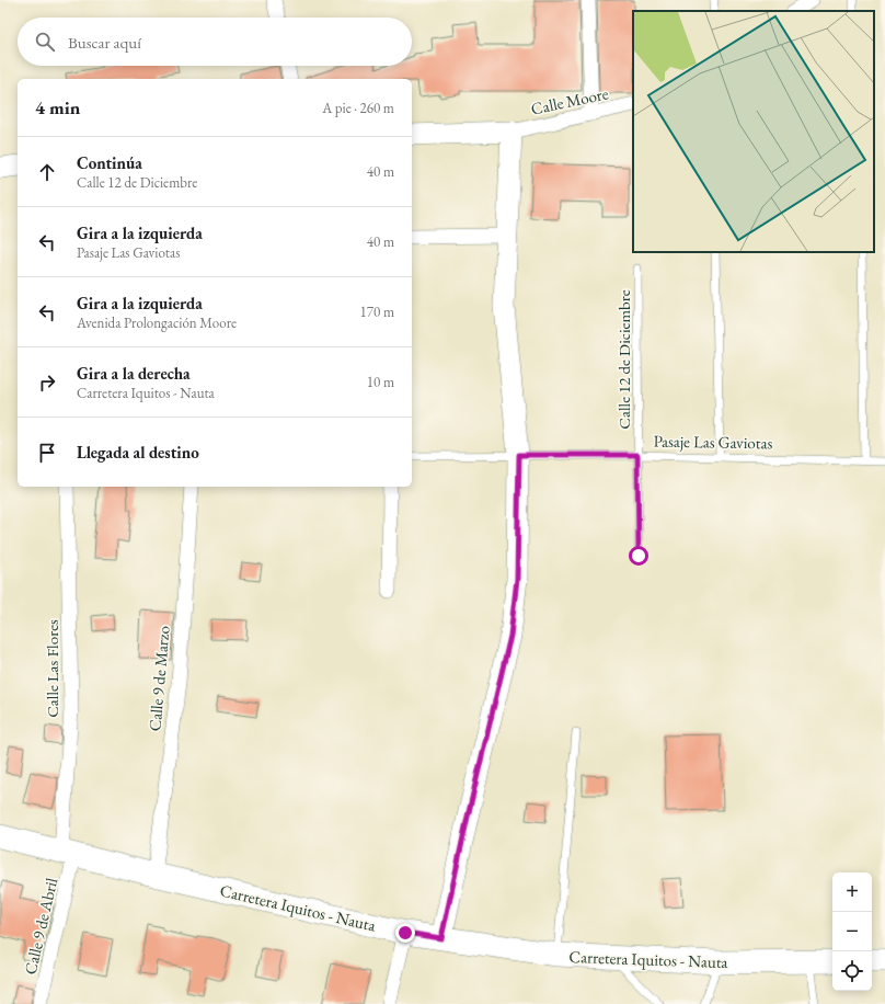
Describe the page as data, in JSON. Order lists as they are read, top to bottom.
{
  "streets": {
    "main road": ["Carretera Iquitos - Nauta"],
    "street": [
      "Calle Moore",
      "Calle Las Flores",
      "Calle 9 de Marzo",
      "Calle 9 de Abril"
    ],
    "lane": ["Calle 12 de Diciembre", "Pasaje Las Gaviotas"]
  },
  "crossings": [
    ["Calle 12 de Diciembre", "Pasaje Las Gaviotas"],
    ["Calle Las Flores", "Carretera Iquitos - Nauta"],
    ["Calle Las Flores", "Calle 9 de Abril"],
    ["Calle 9 de Marzo", "Carretera Iquitos - Nauta"],
    ["Carretera Iquitos - Nauta", "Calle 9 de Abril"]
  ],
  "page": {
    "search": "Buscar aquí",
    "heading": ["4 min", "A pie · 260 m"],
    "list": [
      ["Continúa", "Calle 12 de Diciembre", "40 m"],
      ["Gira a la izquierda", "Pasaje Las Gaviotas", "40 m"],
      ["Gira a la izquierda", "Avenida Prolongación Moore", "170 m"],
      ["Gira a la derecha", "Carretera Iquitos - Nauta", "10 m"],
      "Llegada al destino"
    ],
    "map_buttons": ["+", "−"]
  }
}
